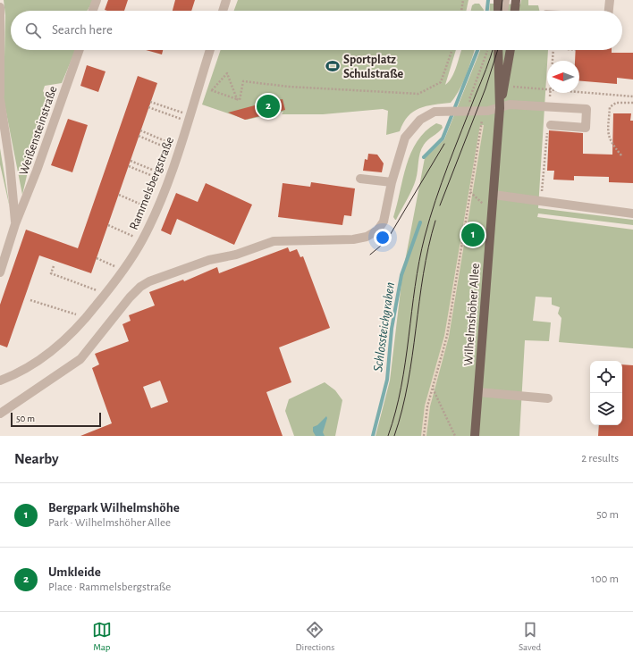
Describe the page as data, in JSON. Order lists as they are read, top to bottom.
{
  "streets": {
    "main road": ["Wilhelmshöher Allee"],
    "street": ["Weißensteinstraße", "Rammelsbergstraße"]
  },
  "water": ["Schlossteichgraben"],
  "places": {
    "sports": ["Sportplatz Schulstraße"]
  },
  "scale_bar": "50 m",
  "north": "left",
  "page": {
    "search": "Search here",
    "pins": ["2", "1"],
    "scale": "50 m",
    "heading": ["Nearby", "2 results"],
    "list": [
      {
        "mark": "1",
        "name": "Bergpark Wilhelmshöhe",
        "note": "Park · Wilhelmshöher Allee",
        "value": "50 m"
      },
      {
        "mark": "2",
        "name": "Umkleide",
        "note": "Place · Rammelsbergstraße",
        "value": "100 m"
      }
    ],
    "nav": ["Map", "Directions", "Saved"]
  }
}
